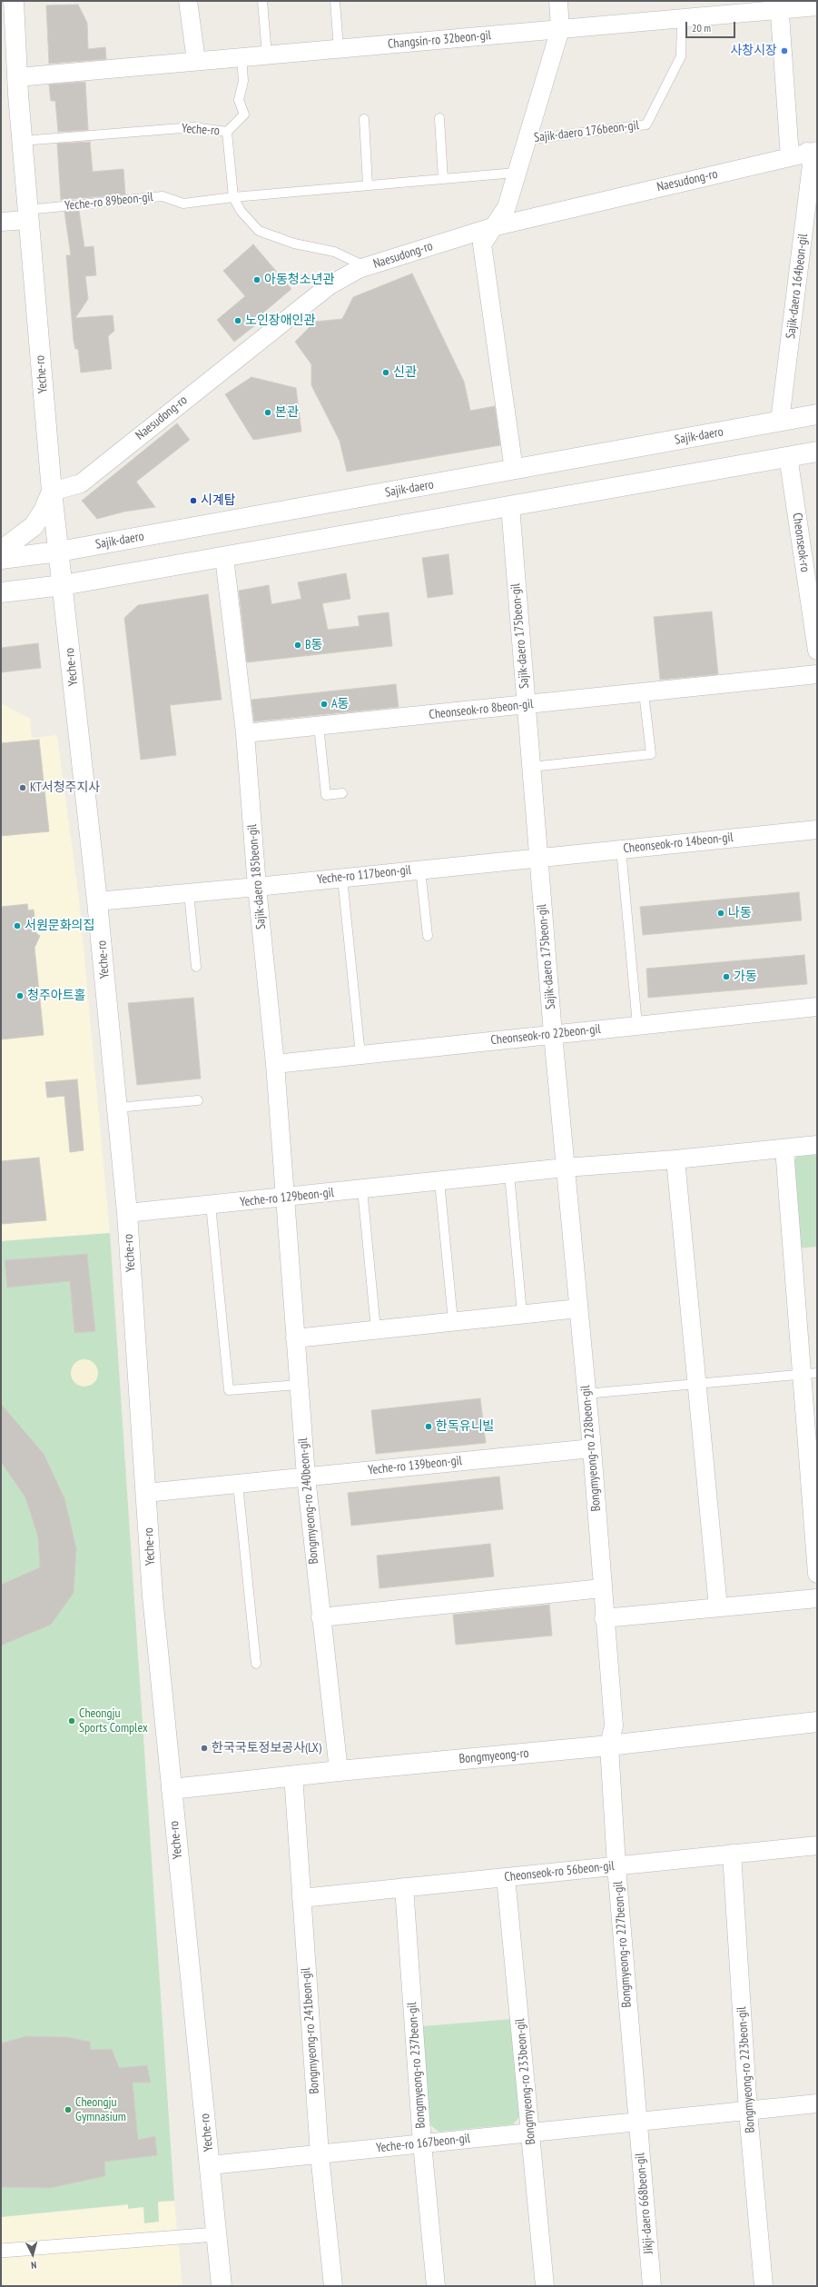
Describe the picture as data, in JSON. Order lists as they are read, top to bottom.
{
  "streets": {
    "street": [
      "Changsin-ro 32beon-gil",
      "Yeche-ro",
      "Naesudong-ro",
      "Sajik-daero 164beon-gil",
      "Sajik-daero",
      "Cheonseok-ro",
      "Sajik-daero 175beon-gil",
      "Cheonseok-ro 8beon-gil",
      "Cheonseok-ro 14beon-gil",
      "Yeche-ro 117beon-gil",
      "Sajik-daero 185beon-gil",
      "Cheonseok-ro 22beon-gil",
      "Yeche-ro 129beon-gil",
      "Bongmyeong-ro 228beon-gil",
      "Yeche-ro 139beon-gil",
      "Bongmyeong-ro 240beon-gil",
      "Bongmyeong-ro",
      "Cheonseok-ro 56beon-gil",
      "Bongmyeong-ro 227beon-gil",
      "Bongmyeong-ro 241beon-gil",
      "Bongmyeong-ro 237beon-gil",
      "Bongmyeong-ro 223beon-gil",
      "Bongmyeong-ro 233beon-gil",
      "Yeche-ro 167beon-gil",
      "Jikji-daero 668beon-gil"
    ],
    "lane": ["Sajik-daero 176beon-gil", "Yeche-ro 89beon-gil"]
  },
  "crossings": [
    ["Changsin-ro 32beon-gil", "Sajik-daero 176beon-gil"],
    ["Yeche-ro", "Naesudong-ro"],
    ["Yeche-ro", "Yeche-ro 89beon-gil"],
    ["Yeche-ro", "Sajik-daero"],
    ["Yeche-ro", "Yeche-ro 117beon-gil"],
    ["Yeche-ro", "Yeche-ro 129beon-gil"],
    ["Yeche-ro", "Yeche-ro 139beon-gil"],
    ["Yeche-ro", "Bongmyeong-ro"],
    ["Yeche-ro", "Yeche-ro 167beon-gil"],
    ["Naesudong-ro", "Sajik-daero 164beon-gil"],
    ["Sajik-daero 164beon-gil", "Sajik-daero"],
    ["Sajik-daero 175beon-gil", "Cheonseok-ro 8beon-gil"],
    ["Sajik-daero 175beon-gil", "Cheonseok-ro 14beon-gil"],
    ["Sajik-daero 175beon-gil", "Yeche-ro 117beon-gil"],
    ["Sajik-daero 175beon-gil", "Cheonseok-ro 22beon-gil"],
    ["Sajik-daero 175beon-gil", "Yeche-ro 129beon-gil"],
    ["Sajik-daero 175beon-gil", "Bongmyeong-ro 228beon-gil"],
    ["Cheonseok-ro 8beon-gil", "Sajik-daero 185beon-gil"],
    ["Cheonseok-ro 14beon-gil", "Yeche-ro 117beon-gil"],
    ["Yeche-ro 117beon-gil", "Sajik-daero 185beon-gil"],
    ["Sajik-daero 185beon-gil", "Cheonseok-ro 22beon-gil"],
    ["Sajik-daero 185beon-gil", "Yeche-ro 129beon-gil"],
    ["Sajik-daero 185beon-gil", "Bongmyeong-ro 240beon-gil"],
    ["Yeche-ro 129beon-gil", "Bongmyeong-ro 228beon-gil"],
    ["Yeche-ro 129beon-gil", "Bongmyeong-ro 240beon-gil"],
    ["Bongmyeong-ro 228beon-gil", "Yeche-ro 139beon-gil"],
    ["Bongmyeong-ro 228beon-gil", "Bongmyeong-ro"],
    ["Bongmyeong-ro 228beon-gil", "Bongmyeong-ro 227beon-gil"],
    ["Yeche-ro 139beon-gil", "Bongmyeong-ro 240beon-gil"],
    ["Bongmyeong-ro 240beon-gil", "Bongmyeong-ro"],
    ["Bongmyeong-ro", "Bongmyeong-ro 227beon-gil"],
    ["Bongmyeong-ro", "Bongmyeong-ro 241beon-gil"],
    ["Cheonseok-ro 56beon-gil", "Bongmyeong-ro 227beon-gil"],
    ["Cheonseok-ro 56beon-gil", "Bongmyeong-ro 241beon-gil"],
    ["Cheonseok-ro 56beon-gil", "Bongmyeong-ro 237beon-gil"],
    ["Cheonseok-ro 56beon-gil", "Bongmyeong-ro 223beon-gil"],
    ["Cheonseok-ro 56beon-gil", "Bongmyeong-ro 233beon-gil"],
    ["Bongmyeong-ro 227beon-gil", "Yeche-ro 167beon-gil"],
    ["Bongmyeong-ro 227beon-gil", "Jikji-daero 668beon-gil"],
    ["Bongmyeong-ro 241beon-gil", "Yeche-ro 167beon-gil"],
    ["Bongmyeong-ro 237beon-gil", "Yeche-ro 167beon-gil"],
    ["Bongmyeong-ro 223beon-gil", "Yeche-ro 167beon-gil"],
    ["Bongmyeong-ro 233beon-gil", "Yeche-ro 167beon-gil"],
    ["Yeche-ro 167beon-gil", "Jikji-daero 668beon-gil"]
  ],
  "places": [
    "사창시장",
    "아동청소년관",
    "노인장애인관",
    "신관",
    "본관",
    "시계탑",
    "B동",
    "A동",
    "KT서청주지사",
    "나동",
    "서원문화의집",
    "가동",
    "청주아트홀",
    "한독유니빌",
    "Cheongju Sports Complex",
    "한국국토정보공사(LX)",
    "Cheongju Gymnasium"
  ],
  "scale_bar": "20 m",
  "north": "bottom"
}
